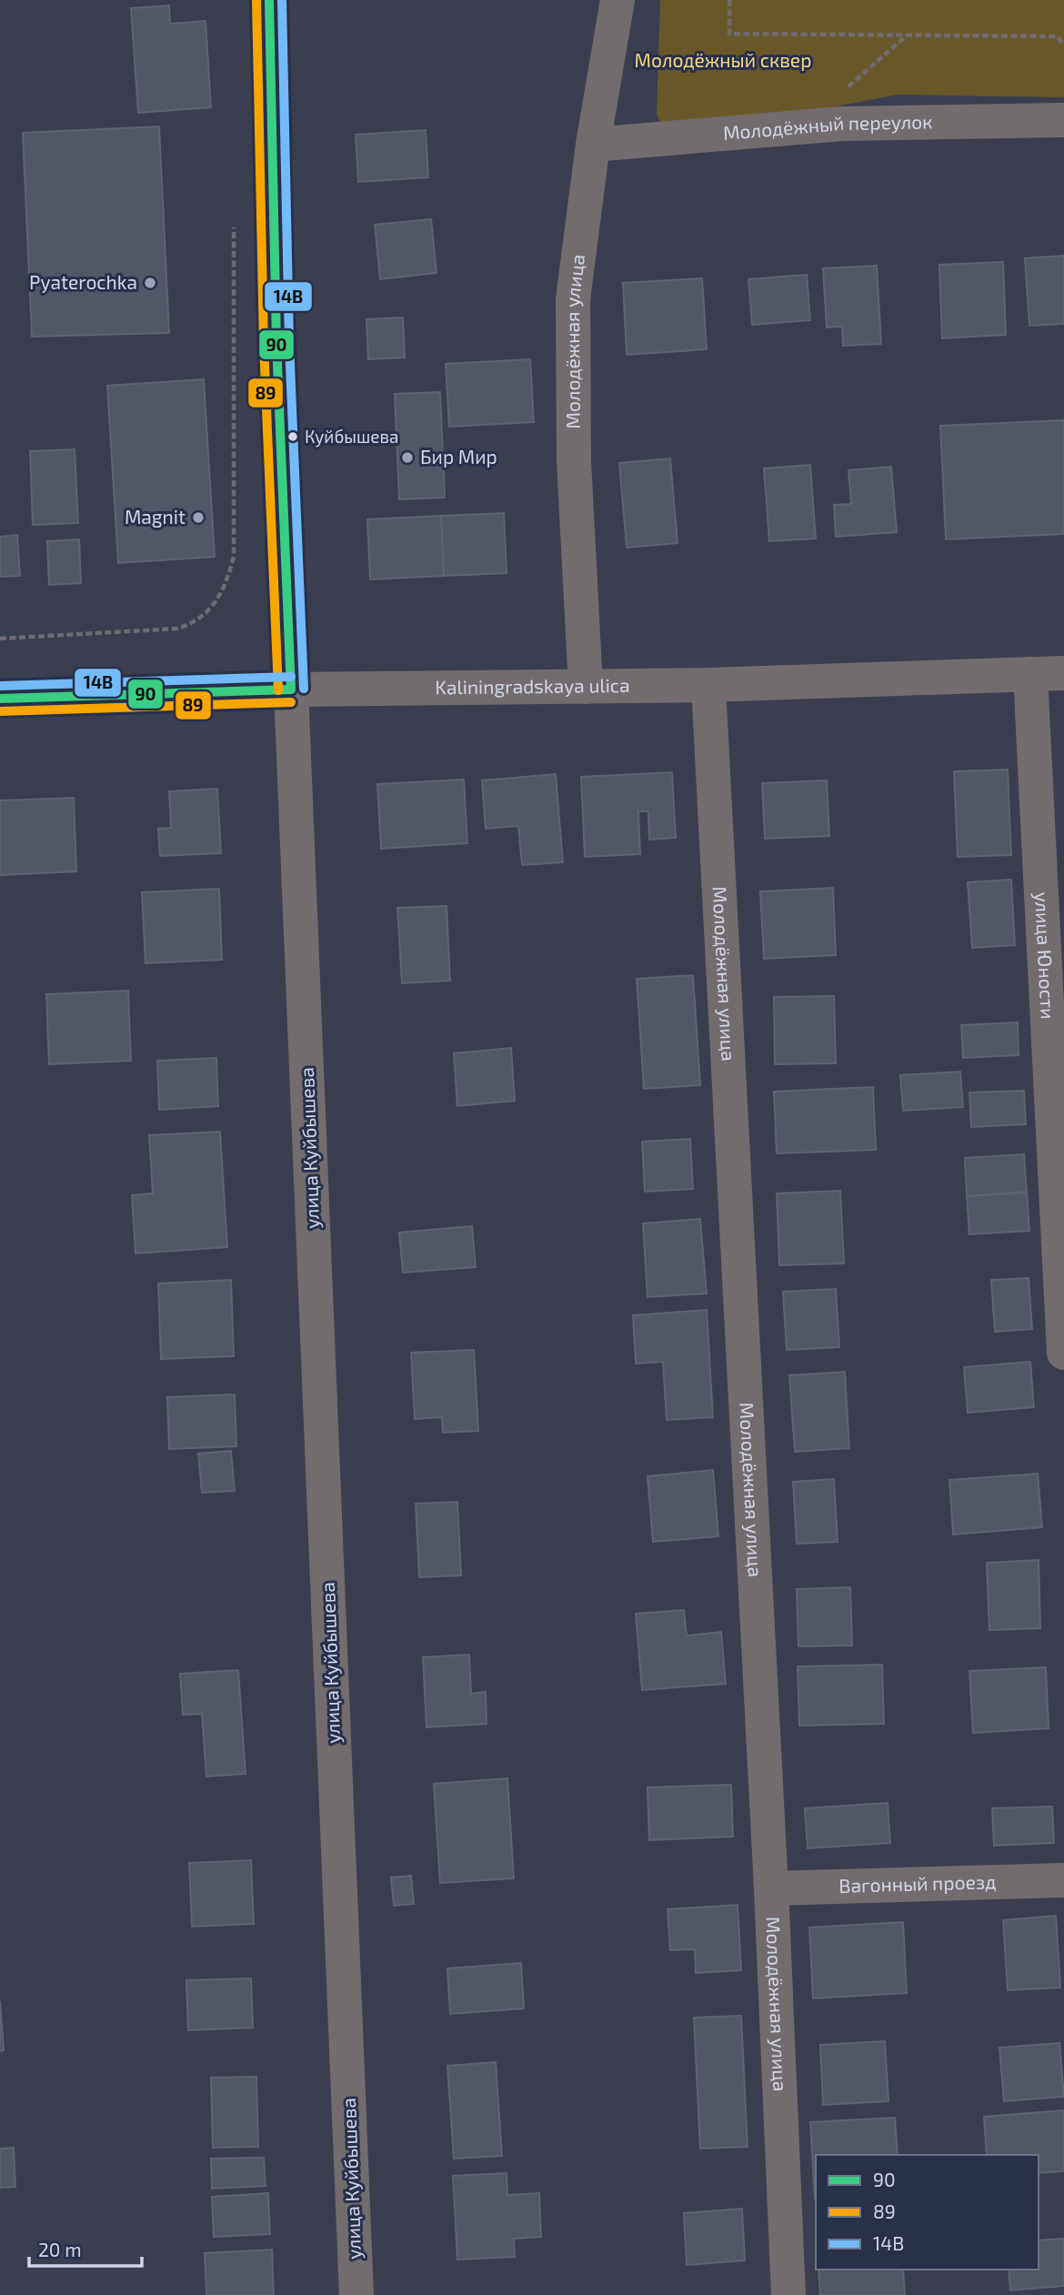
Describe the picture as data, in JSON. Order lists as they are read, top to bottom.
{
  "streets": {
    "main road": ["Kaliningradskaya ulica", "улица Куйбышева"],
    "street": [
      "Молодёжный переулок",
      "Молодёжная улица",
      "улица Юности",
      "Вагонный проезд"
    ]
  },
  "crossings": [
    ["Молодёжный переулок", "Молодёжная улица"],
    ["Молодёжная улица", "Kaliningradskaya ulica"],
    ["Молодёжная улица", "Вагонный проезд"],
    ["Kaliningradskaya ulica", "улица Юности"],
    ["Kaliningradskaya ulica", "улица Куйбышева"]
  ],
  "parks": ["Молодёжный сквер"],
  "places": [
    "Pyaterochka",
    "Куйбышева",
    "Бир Мир",
    "Magnit"
  ],
  "lines": ["transit line 90", "transit line 89", "transit line 14В"],
  "legend": ["90", "89", "14В"],
  "scale_bar": "20 m"
}
